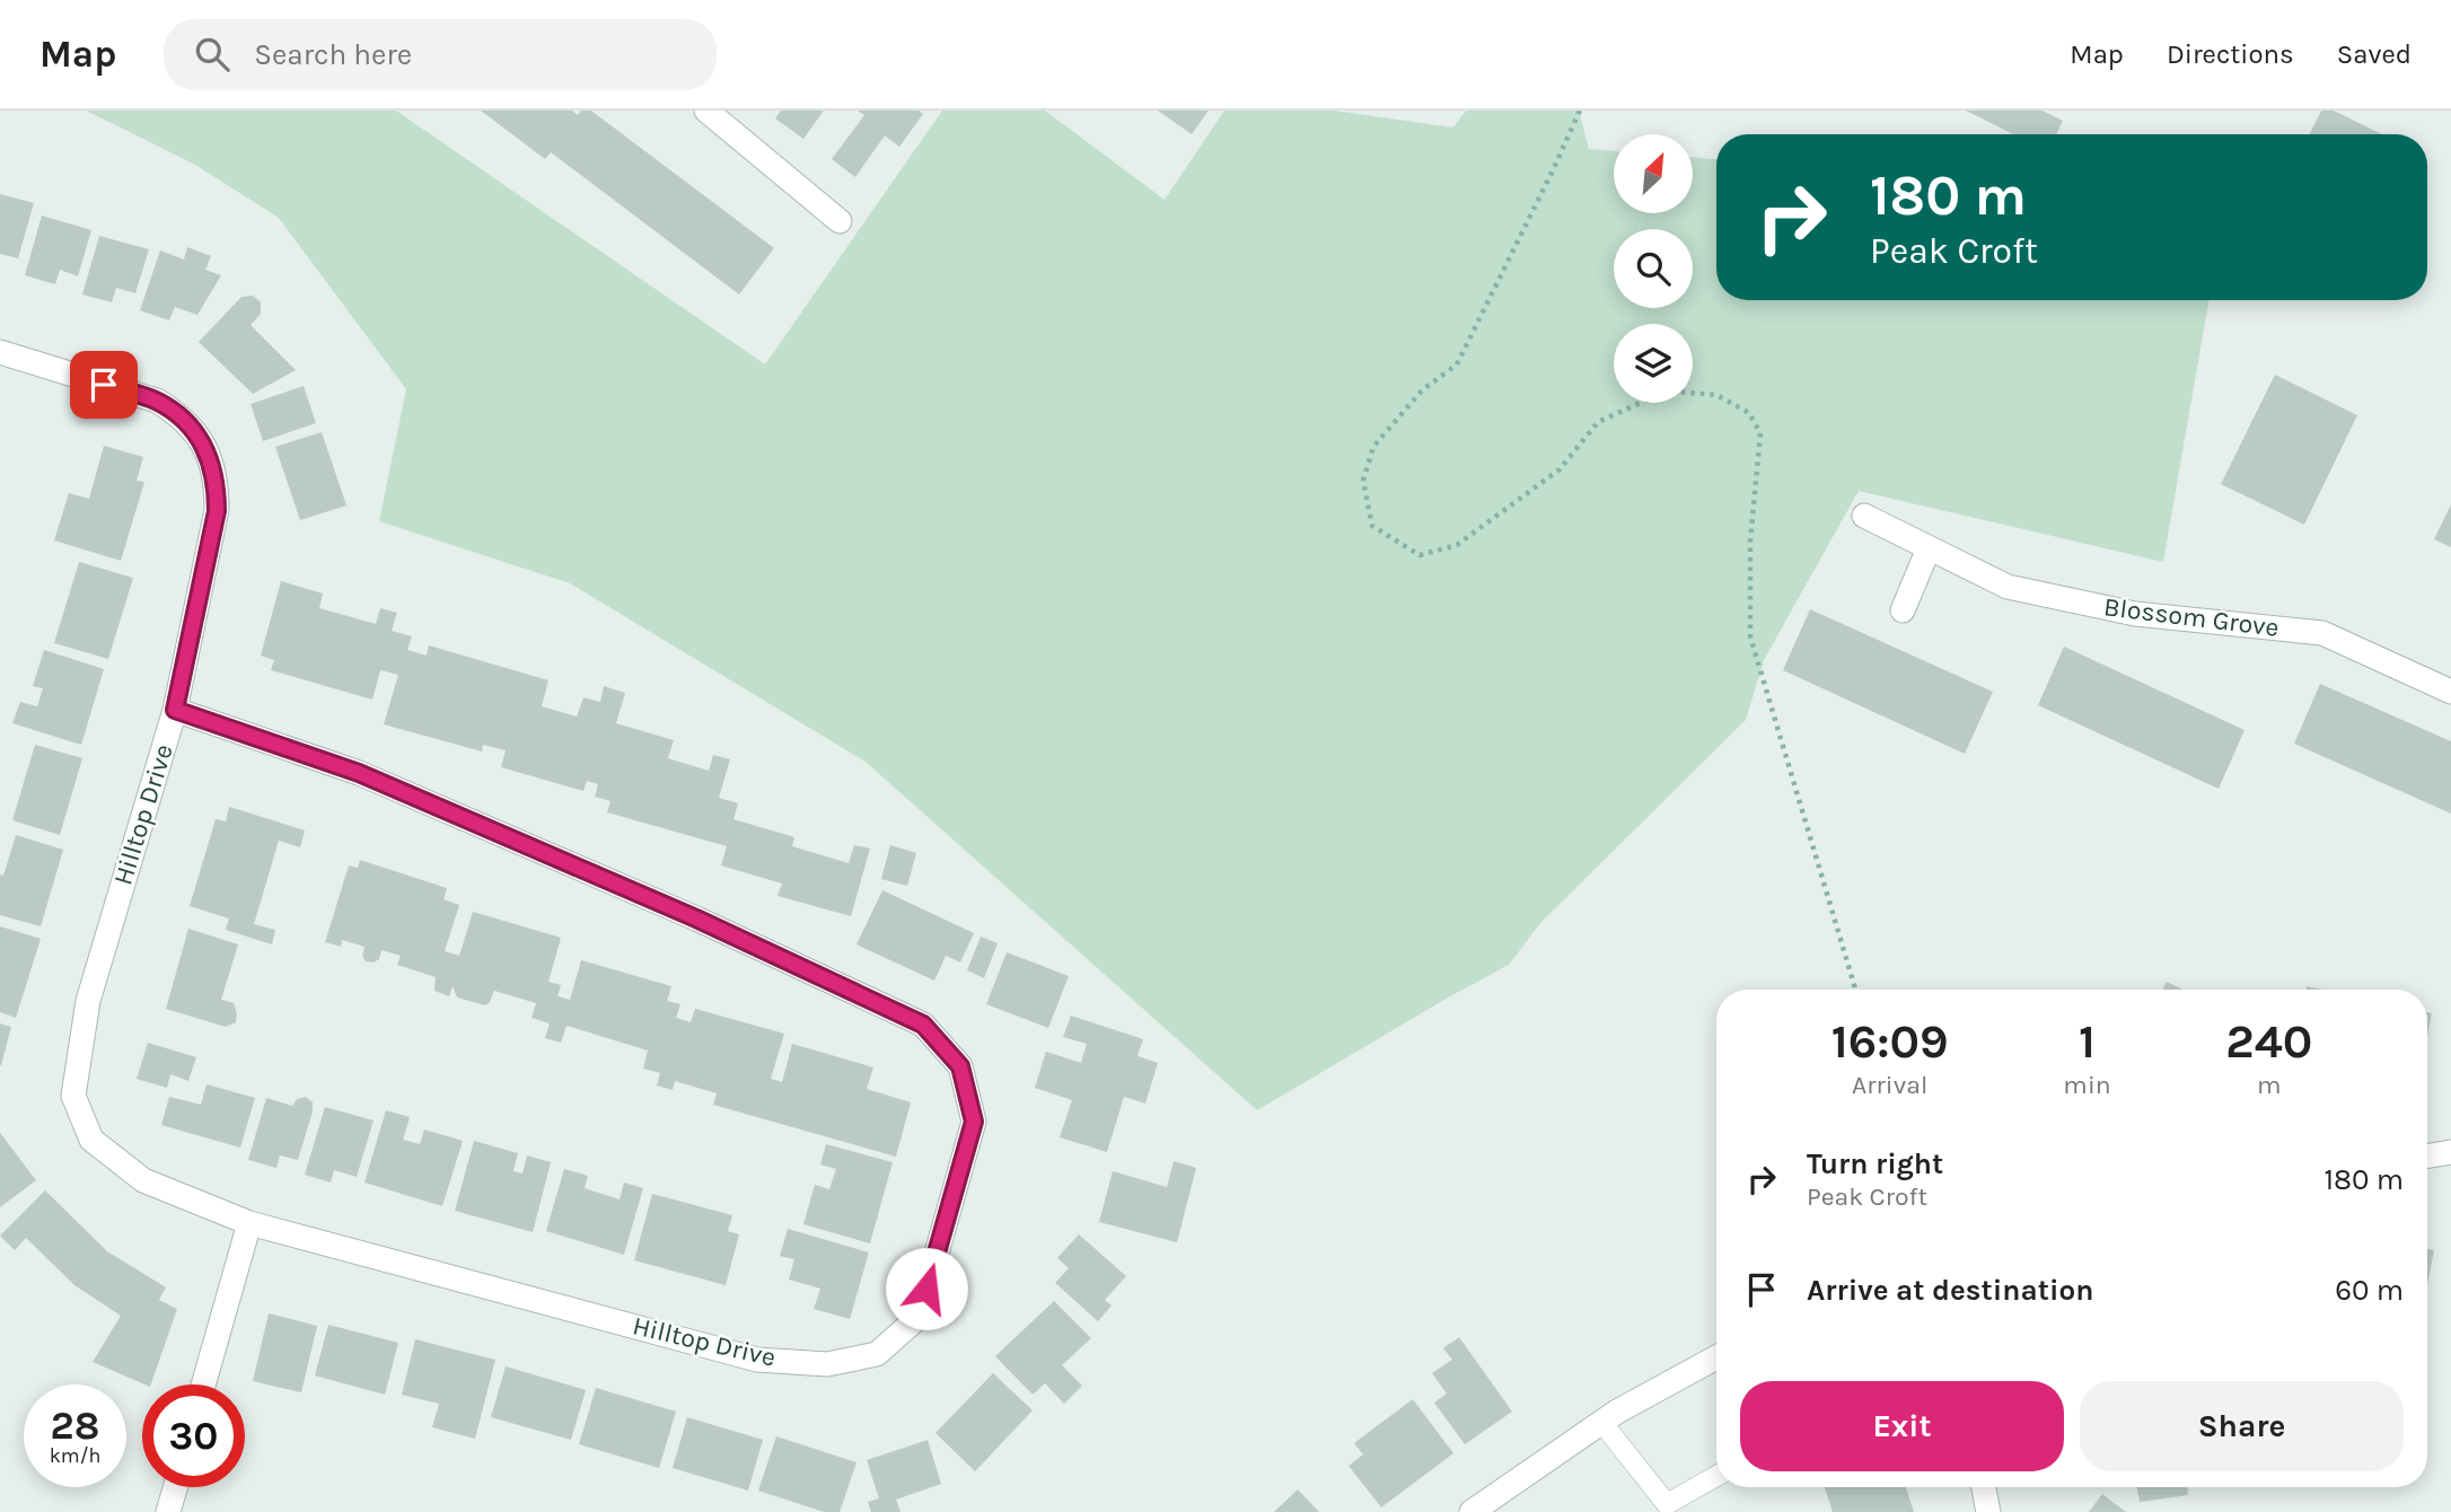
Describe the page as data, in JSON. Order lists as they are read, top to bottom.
{
  "streets": {
    "street": ["Blossom Grove", "Hilltop Drive"]
  },
  "north": "top right",
  "page": {
    "header": "Map",
    "search": "Search here",
    "nav": ["Map", "Directions", "Saved"],
    "turn": ["180 m", "Peak Croft"],
    "eta": [
      "16:09",
      "Arrival",
      "1",
      "min",
      "240",
      "m"
    ],
    "list": [
      {
        "name": "Turn right",
        "note": "Peak Croft",
        "value": "180 m"
      },
      {
        "name": "Arrive at destination",
        "value": "60 m"
      }
    ],
    "buttons": ["Exit", "Share"],
    "speed": "28 km/h",
    "limit": "30"
  }
}
